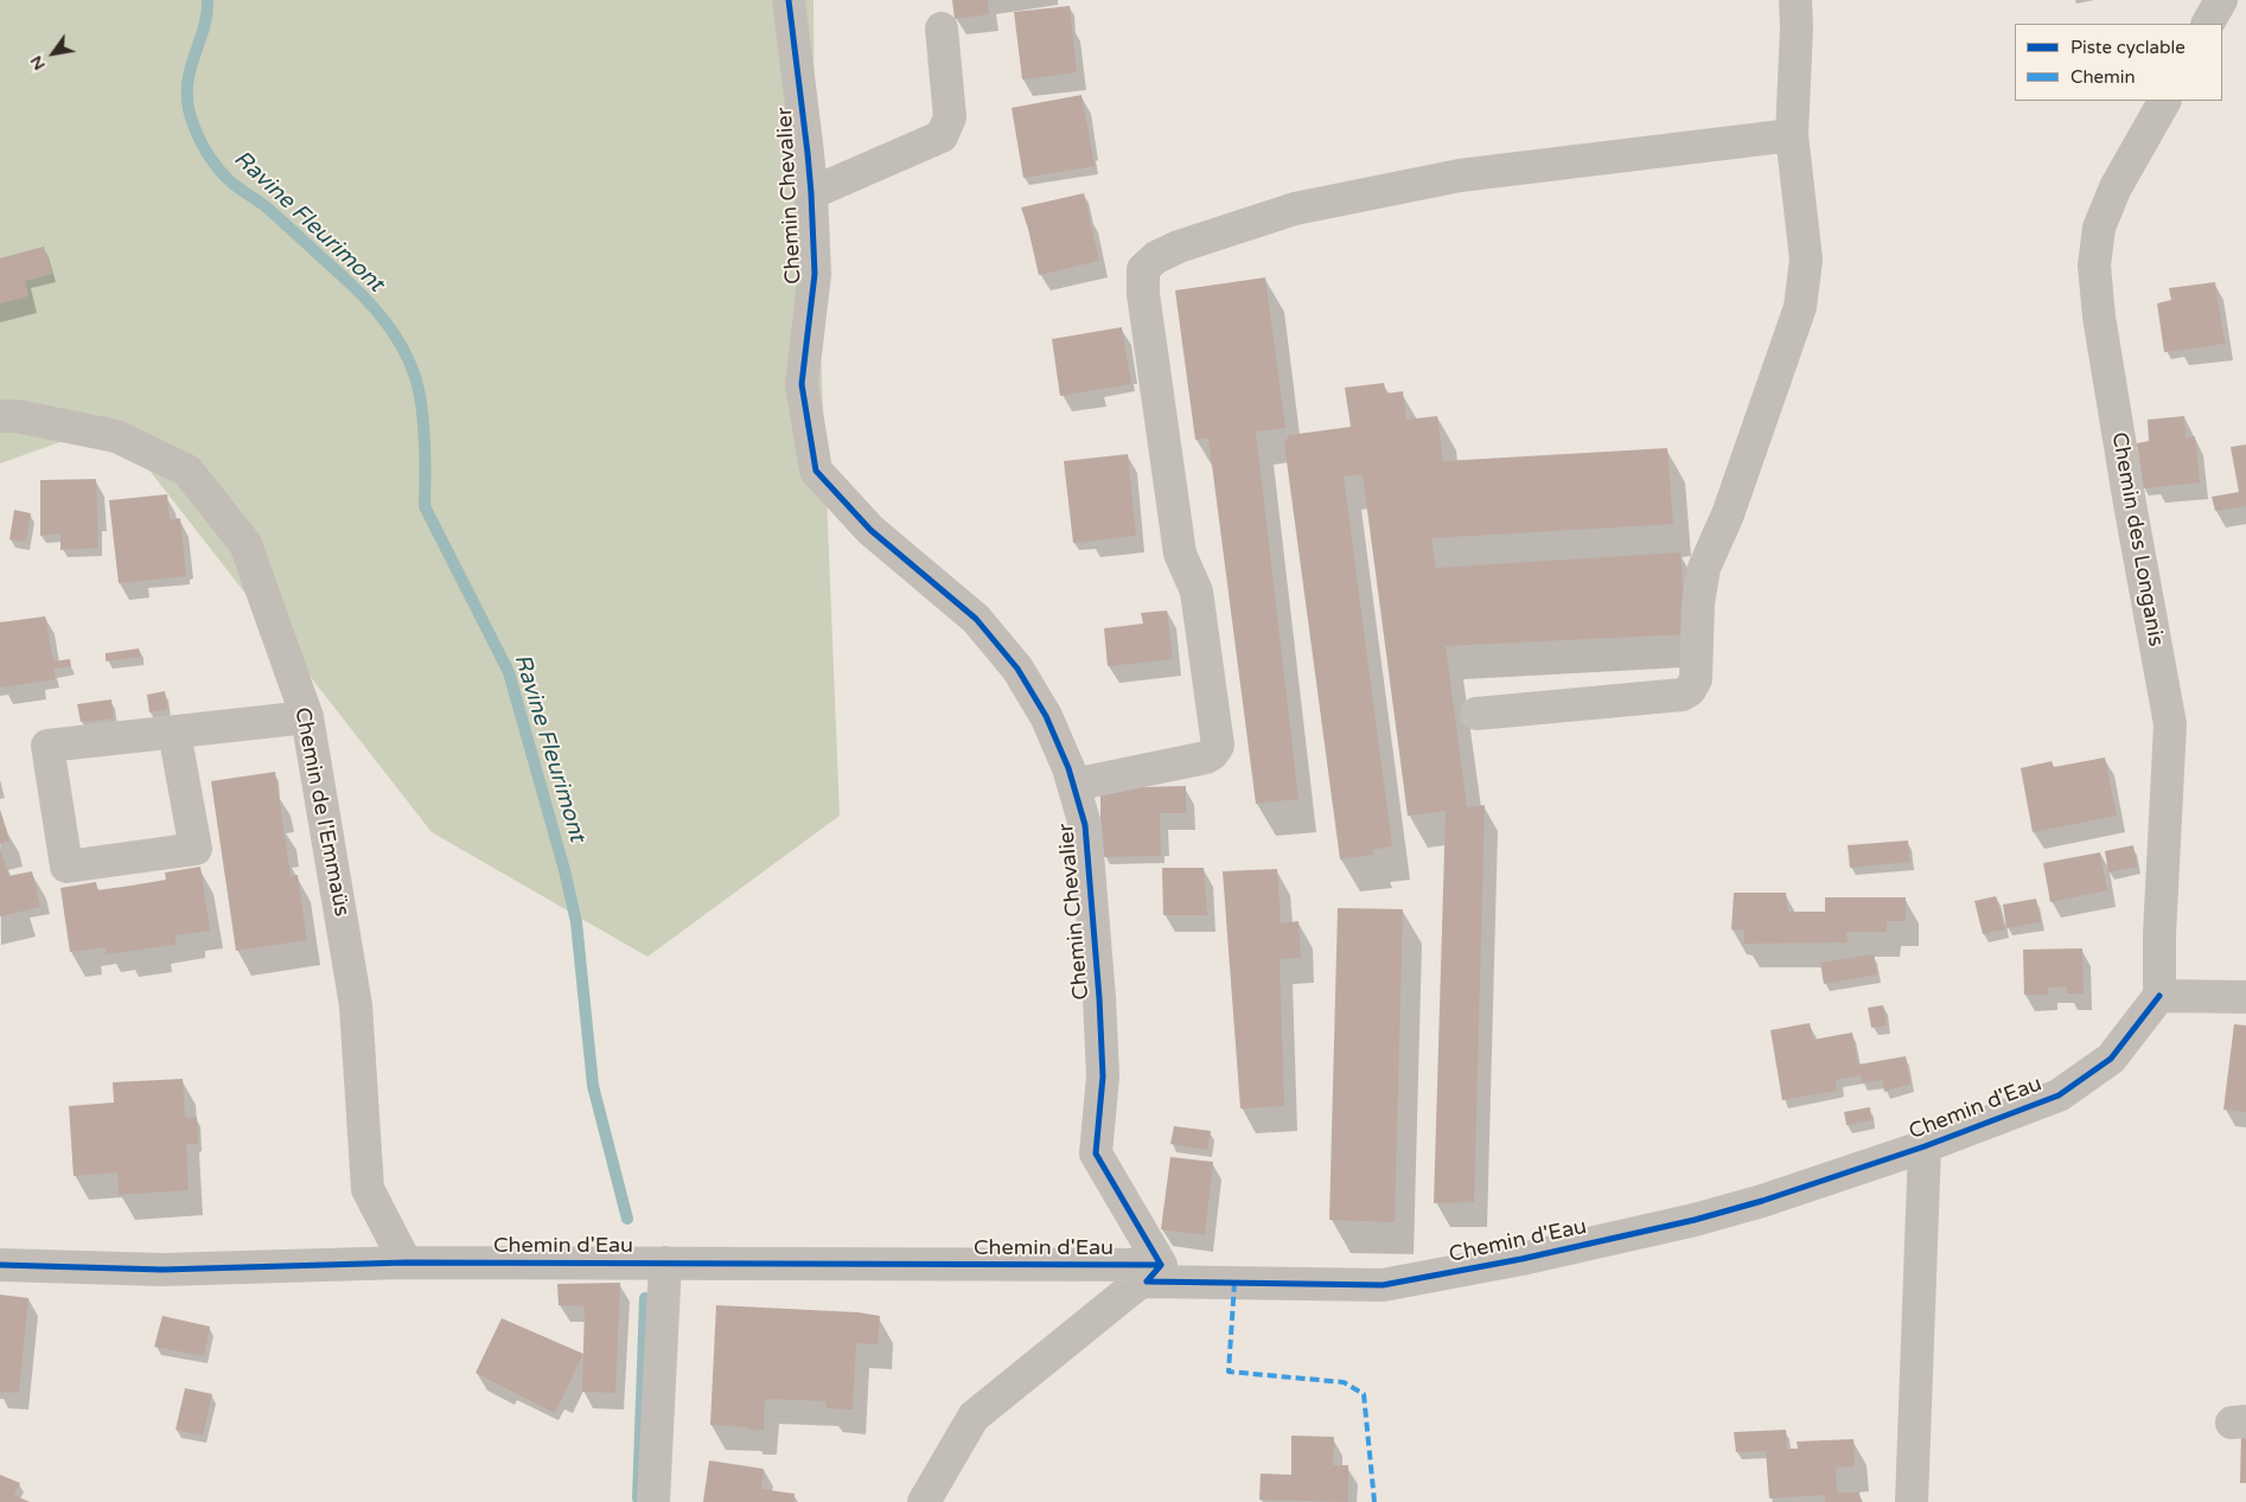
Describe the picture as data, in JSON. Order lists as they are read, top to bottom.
{
  "streets": {
    "street": [
      "Chemin Chevalier",
      "Chemin des Longanis",
      "Chemin de l'Emmaüs",
      "Chemin d'Eau"
    ]
  },
  "crossings": [
    ["Chemin Chevalier", "Chemin d'Eau"],
    ["Chemin des Longanis", "Chemin d'Eau"],
    ["Chemin de l'Emmaüs", "Chemin d'Eau"]
  ],
  "water": ["Ravine Fleurimont"],
  "legend": ["Piste cyclable", "Chemin"],
  "north": "bottom left"
}
